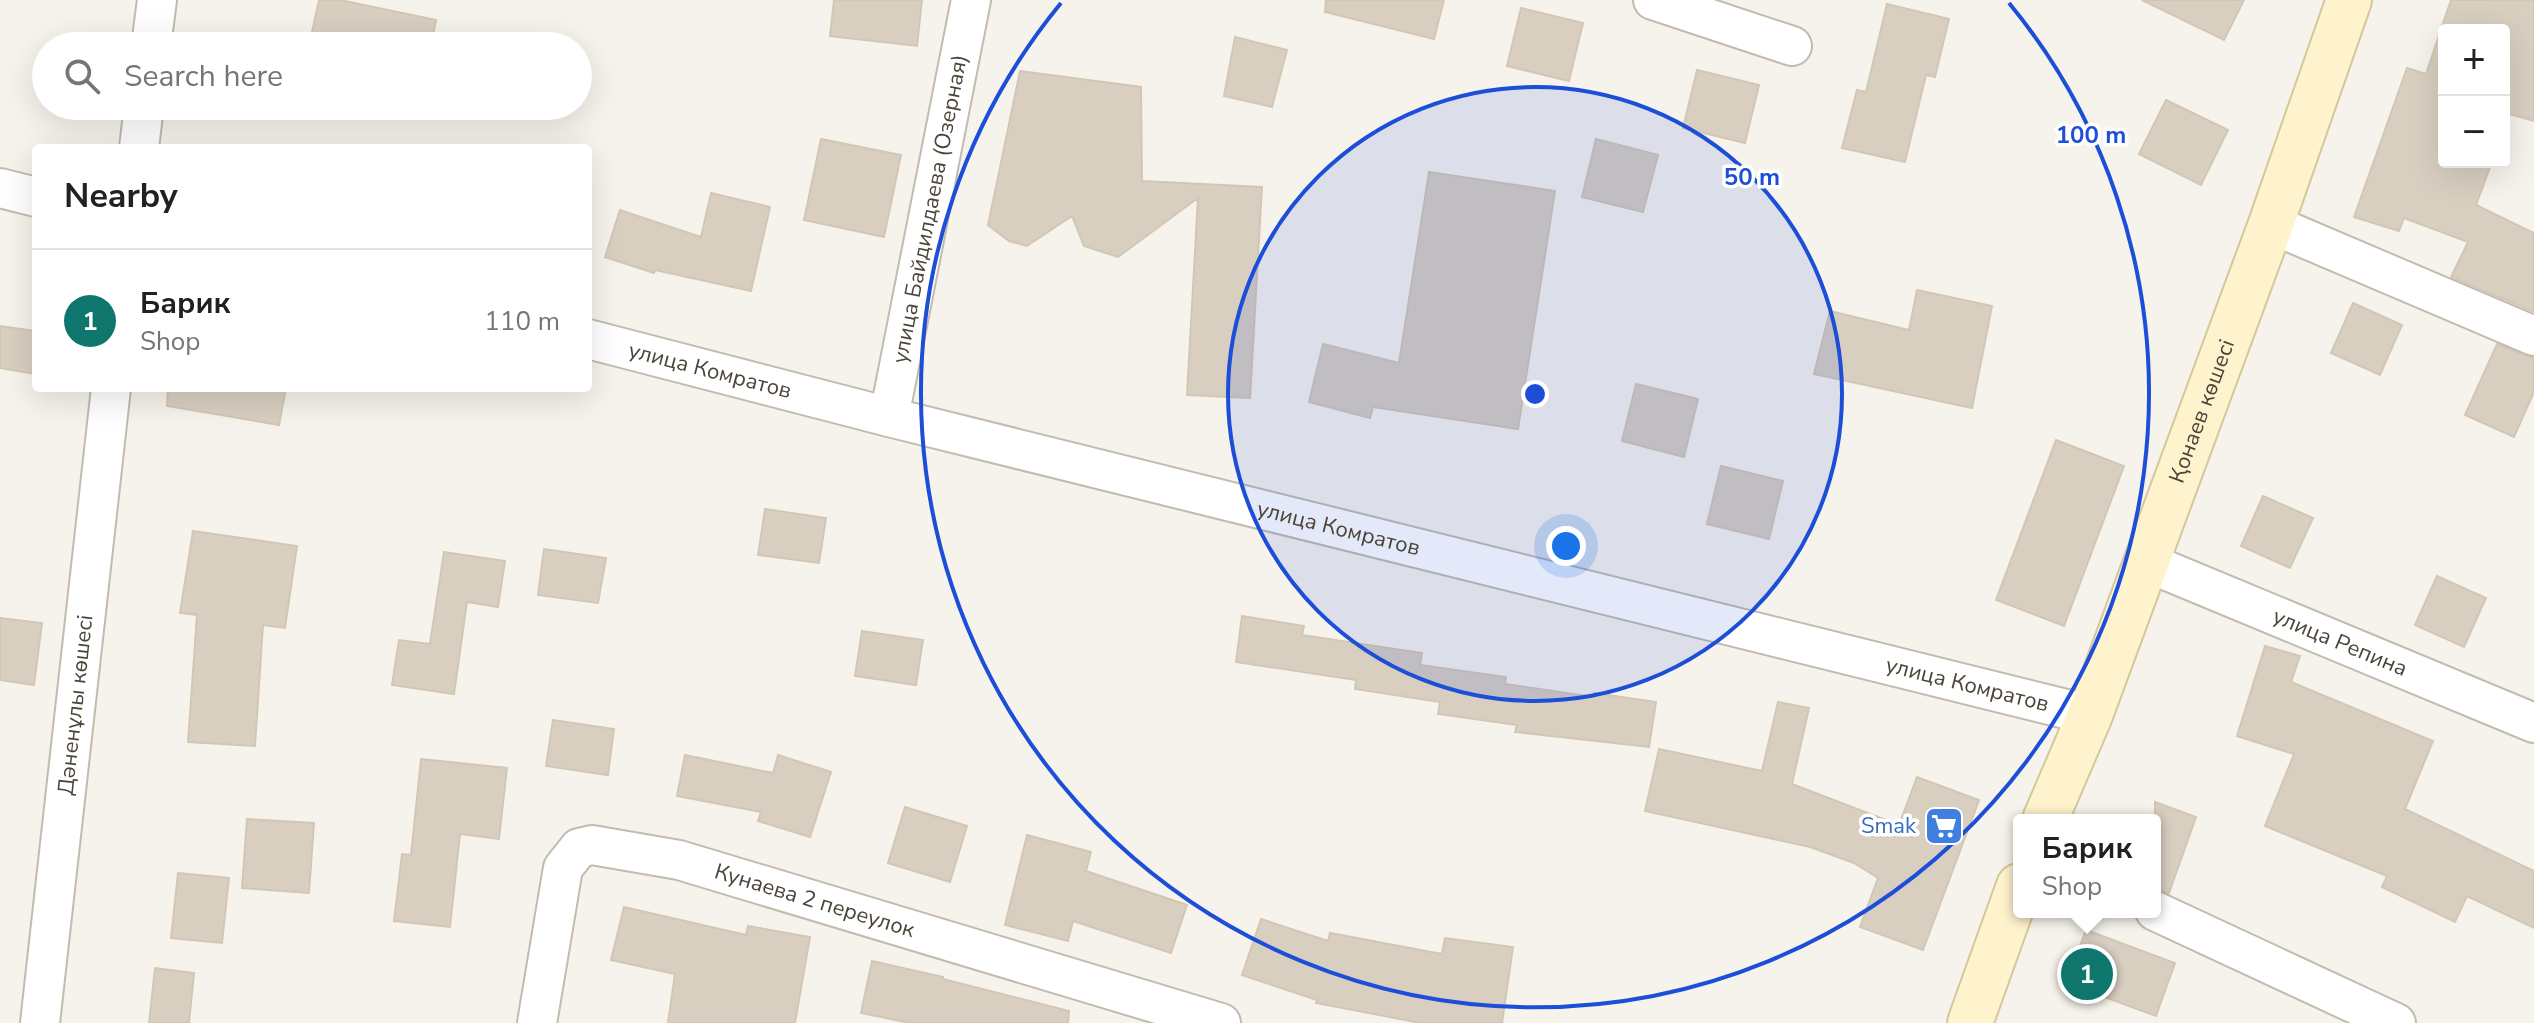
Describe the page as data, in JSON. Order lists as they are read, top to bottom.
{
  "streets": {
    "main road": ["Қонаев көшесі"],
    "street": [
      "улица Байдилдаева (Озерная)",
      "улица Комратов",
      "улица Репина",
      "Дәненұлы көшесі",
      "Кунаева 2 переулок"
    ]
  },
  "crossings": [
    ["улица Байдилдаева (Озерная)", "улица Комратов"],
    ["улица Комратов", "Қонаев көшесі"],
    ["Қонаев көшесі", "улица Репина"]
  ],
  "places": {
    "supermarket": ["Smak"]
  },
  "page": {
    "map_buttons": ["+", "−"],
    "search": "Search here",
    "heading": "Nearby",
    "list": [
      {
        "mark": "1",
        "name": "Барик",
        "note": "Shop",
        "value": "110 m"
      }
    ],
    "popup": ["Барик", "Shop"],
    "pins": "1"
  },
  "rings": ["100 m", "50 m"]
}
